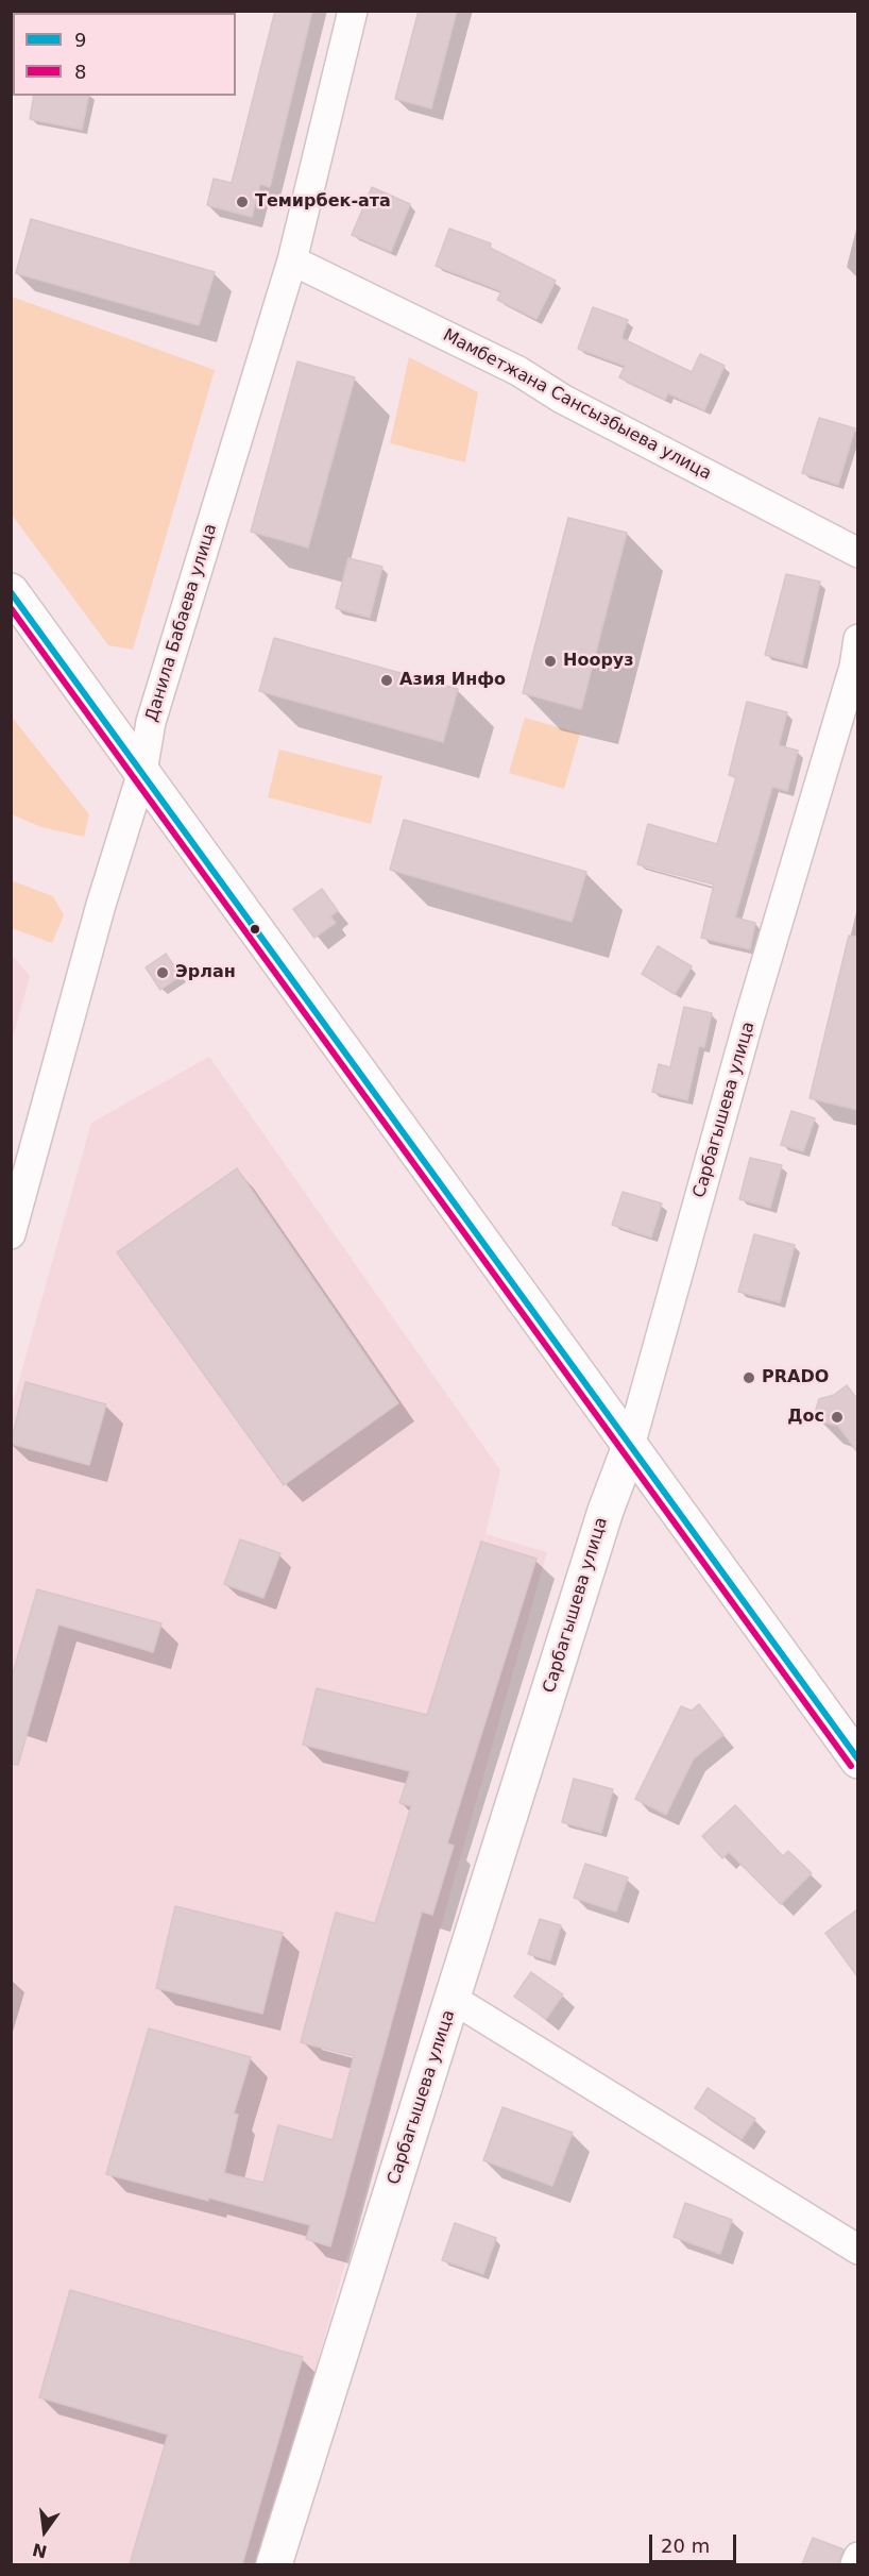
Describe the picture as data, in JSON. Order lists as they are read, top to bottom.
{
  "streets": {
    "main road": ["Сарбагышева улица"],
    "street": ["Мамбетжана Сансызбыева улица", "Данила Бабаева улица"]
  },
  "crossings": [
    ["Мамбетжана Сансызбыева улица", "Данила Бабаева улица"]
  ],
  "places": [
    "Темирбек-ата",
    "Нооруз",
    "Азия Инфо",
    "Эрлан",
    "PRADO",
    "Дос"
  ],
  "lines": ["transit line 9", "transit line 8"],
  "legend": ["9", "8"],
  "scale_bar": "20 m",
  "north": "bottom"
}
